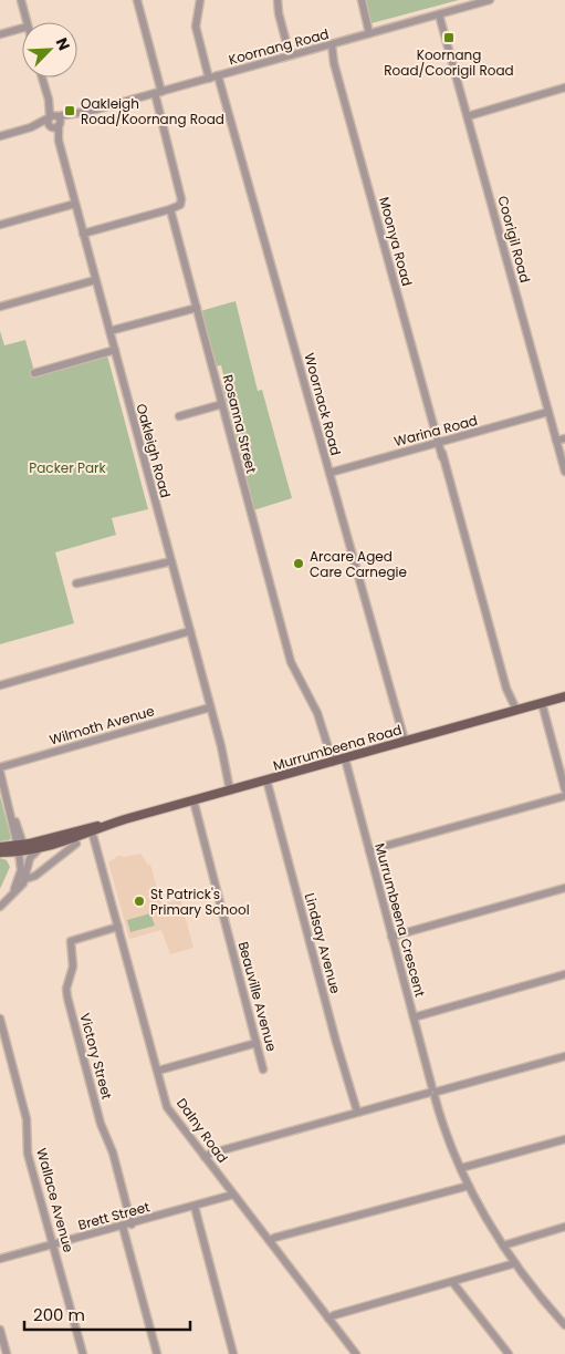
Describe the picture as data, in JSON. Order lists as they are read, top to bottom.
{
  "streets": {
    "main road": ["Murrumbeena Road"],
    "street": [
      "Koornang Road",
      "Coorigil Road",
      "Moonya Road",
      "Woornack Road",
      "Rosanna Street",
      "Warina Road",
      "Oakleigh Road",
      "Wilmoth Avenue",
      "Murrumbeena Crescent",
      "Lindsay Avenue",
      "Beauville Avenue",
      "Victory Street",
      "Dalny Road",
      "Wallace Avenue",
      "Brett Street"
    ]
  },
  "crossings": [
    ["Koornang Road", "Coorigil Road"],
    ["Koornang Road", "Moonya Road"],
    ["Koornang Road", "Woornack Road"],
    ["Koornang Road", "Oakleigh Road"],
    ["Coorigil Road", "Warina Road"],
    ["Moonya Road", "Warina Road"],
    ["Moonya Road", "Murrumbeena Road"],
    ["Woornack Road", "Warina Road"],
    ["Woornack Road", "Murrumbeena Road"],
    ["Rosanna Street", "Murrumbeena Road"],
    ["Oakleigh Road", "Wilmoth Avenue"],
    ["Oakleigh Road", "Murrumbeena Road"],
    ["Murrumbeena Road", "Murrumbeena Crescent"],
    ["Murrumbeena Road", "Lindsay Avenue"],
    ["Murrumbeena Road", "Beauville Avenue"],
    ["Murrumbeena Road", "Dalny Road"],
    ["Victory Street", "Dalny Road"],
    ["Victory Street", "Brett Street"],
    ["Dalny Road", "Brett Street"],
    ["Wallace Avenue", "Brett Street"]
  ],
  "parks": ["Packer Park"],
  "places": {
    "transit": ["Koornang Road/Coorigil Road", "Oakleigh Road/Koornang Road"],
    "other": ["Arcare Aged Care Carnegie", "St Patrick's Primary School"]
  },
  "scale_bar": "200 m",
  "north": "top right"
}
